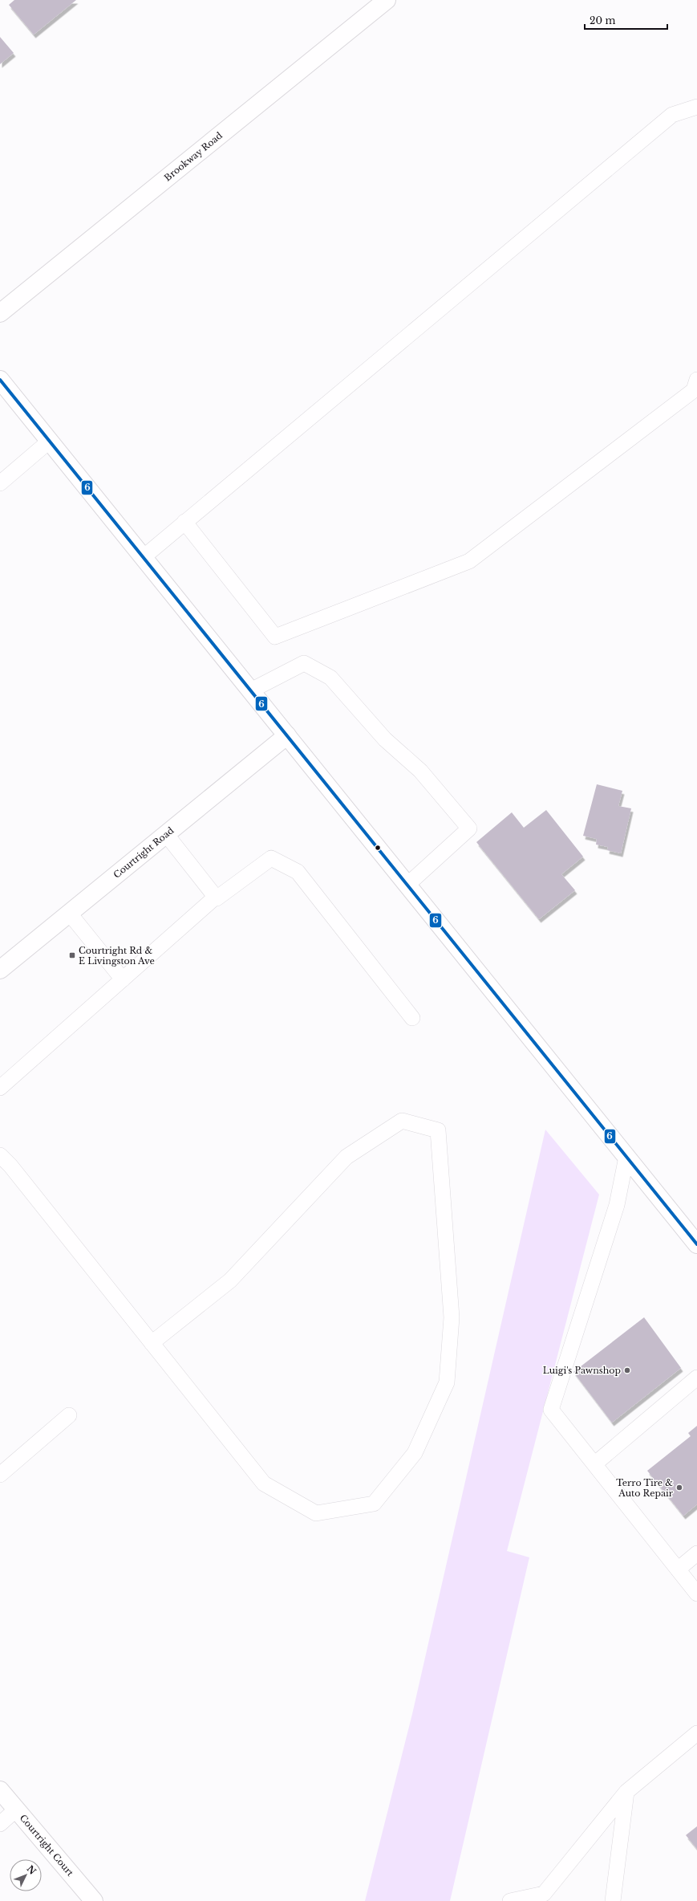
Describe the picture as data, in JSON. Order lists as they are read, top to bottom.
{
  "streets": {
    "main road": ["Brookway Road", "Courtright Road", "Courtright Court"]
  },
  "places": {
    "transit": ["Courtright Rd & E Livingston Ave"],
    "other": ["Luigi's Pawnshop", "Terro Tire & Auto Repair"]
  },
  "lines": ["transit line 6"],
  "scale_bar": "20 m",
  "north": "top right"
}
